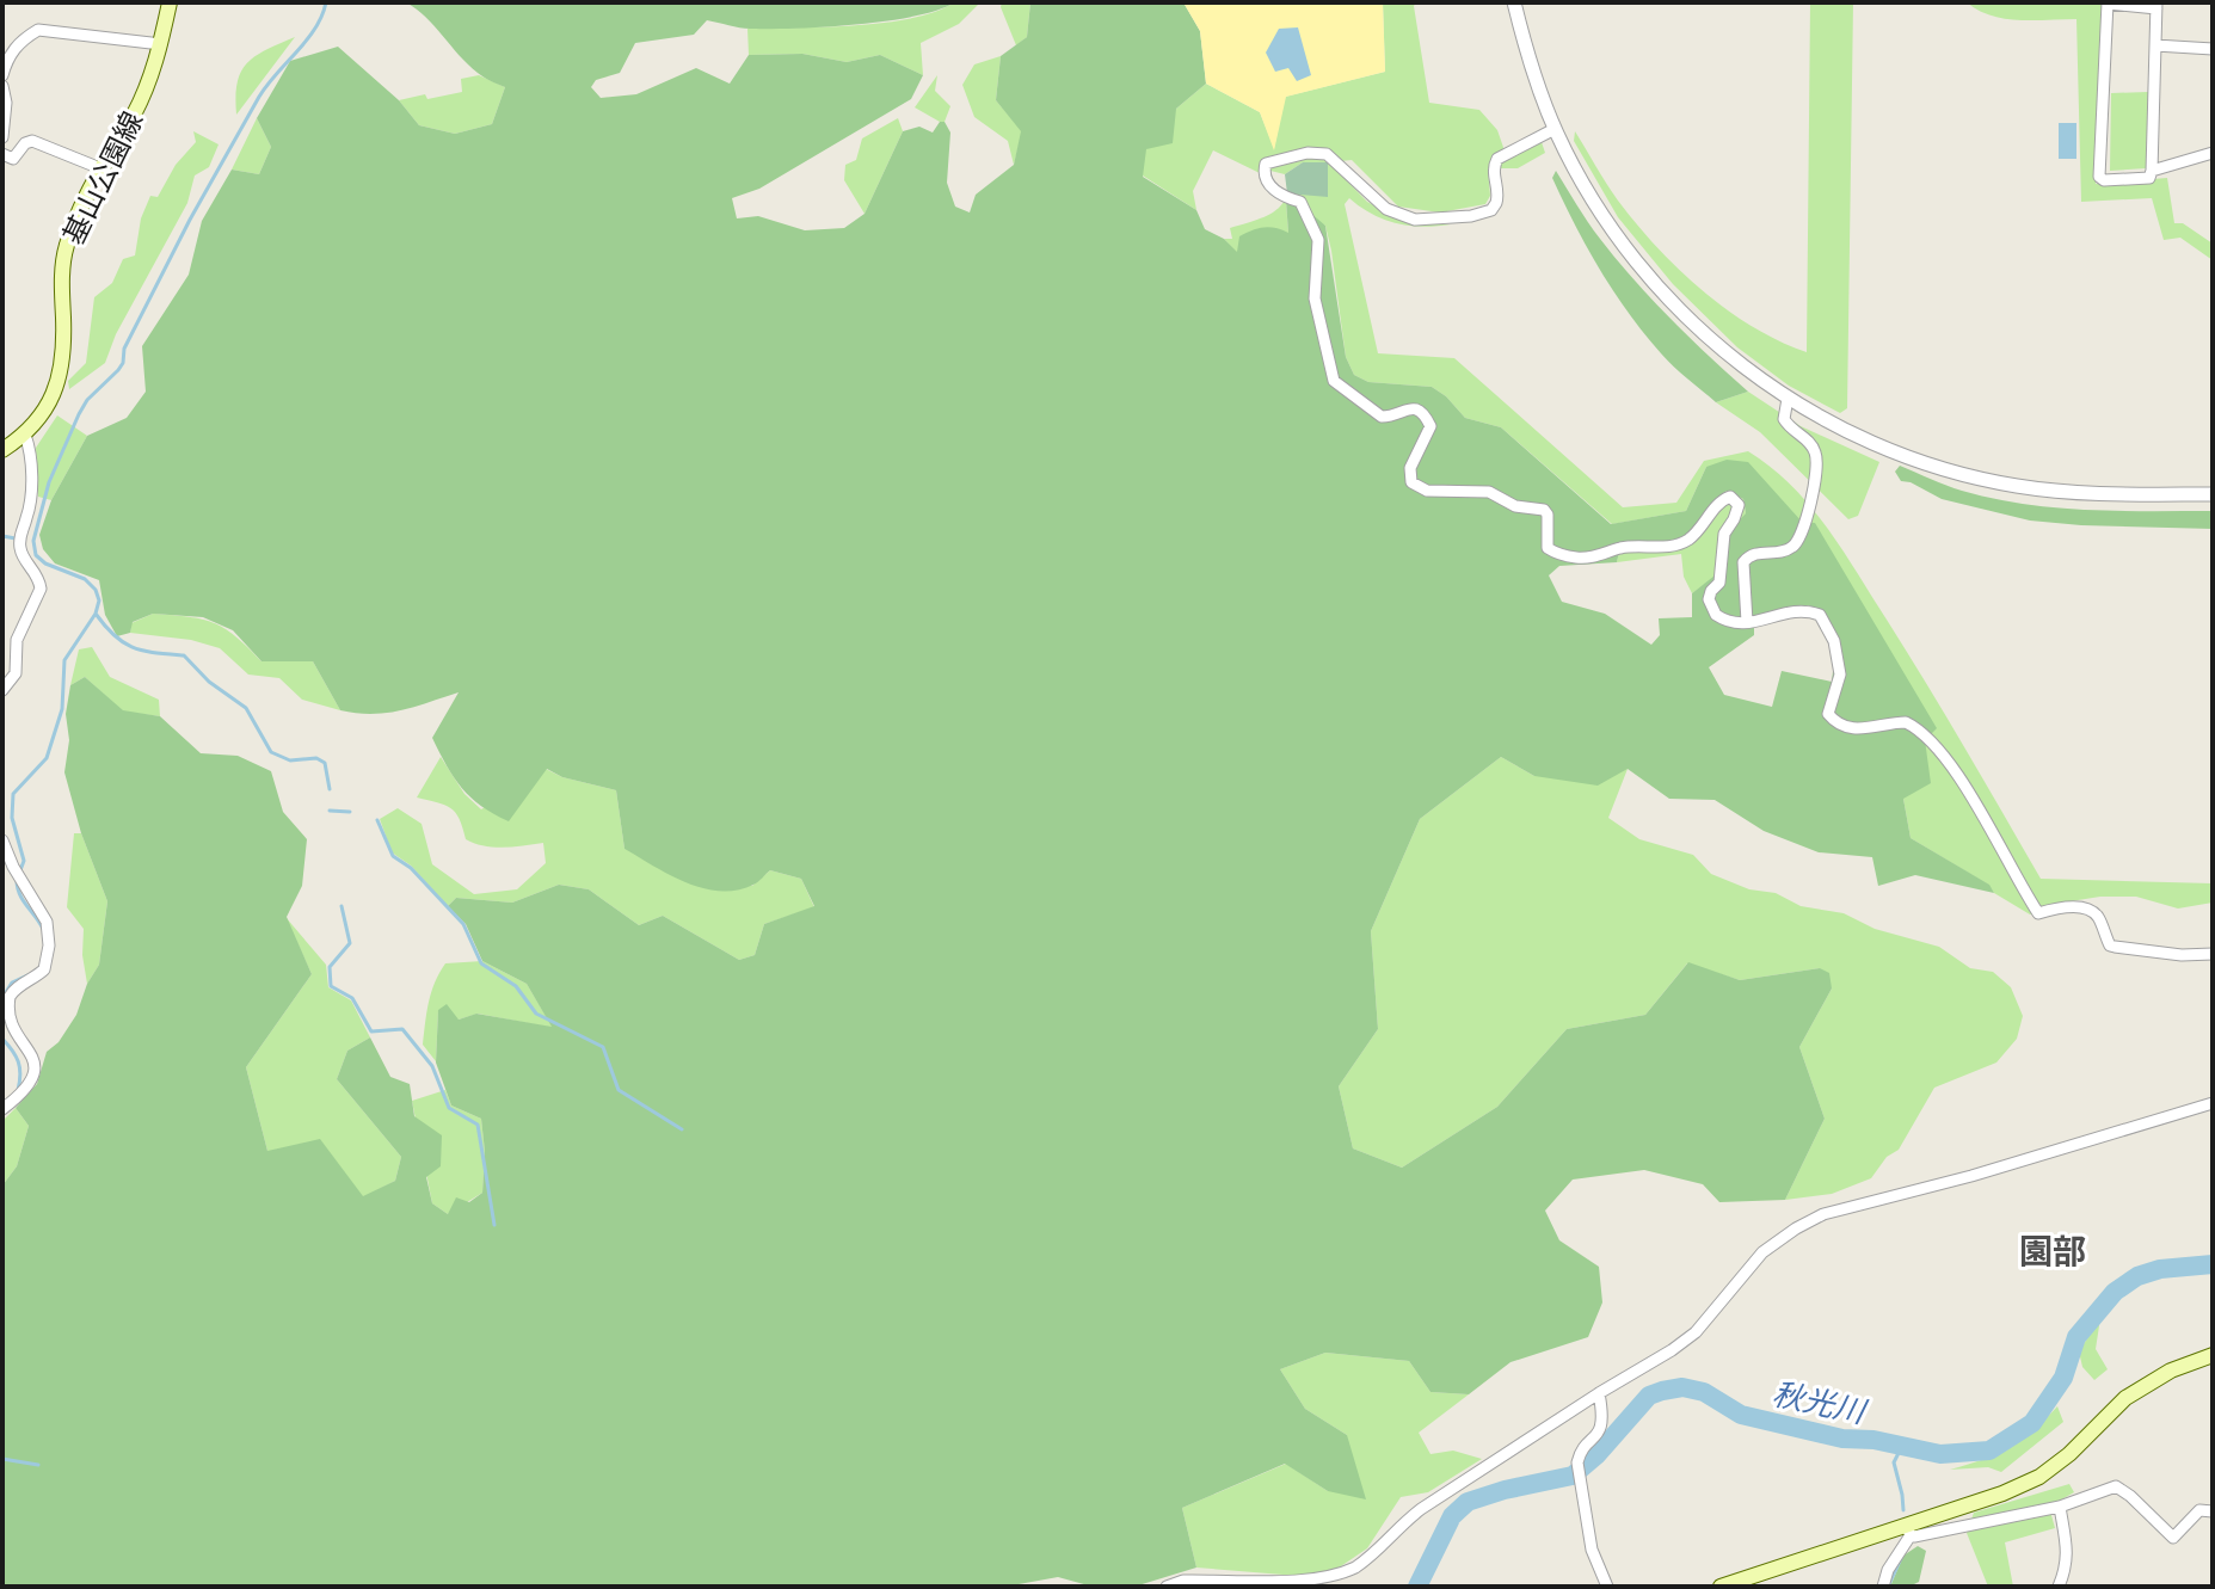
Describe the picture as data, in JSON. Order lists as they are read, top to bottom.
{
  "streets": {
    "main road": ["基山公園線"]
  },
  "districts": ["園部"],
  "water": ["秋光川"]
}
